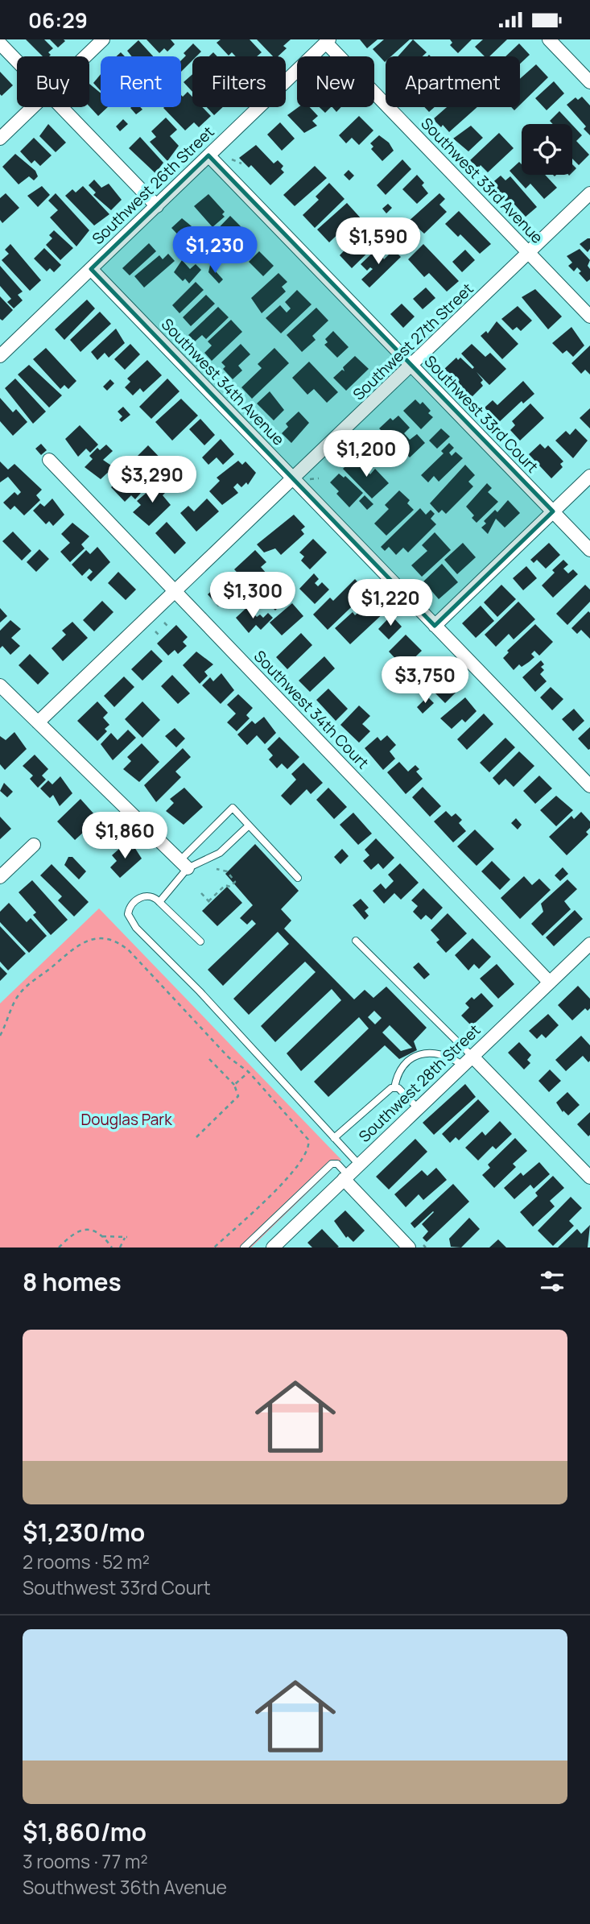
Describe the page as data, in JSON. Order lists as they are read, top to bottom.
{
  "streets": {
    "street": [
      "Southwest 33rd Avenue",
      "Southwest 26th Street",
      "Southwest 27th Street",
      "Southwest 34th Avenue",
      "Southwest 33rd Court",
      "Southwest 34th Court",
      "Southwest 28th Street"
    ]
  },
  "crossings": [
    ["Southwest 33rd Avenue", "Southwest 26th Street"],
    ["Southwest 33rd Avenue", "Southwest 27th Street"],
    ["Southwest 26th Street", "Southwest 34th Avenue"],
    ["Southwest 26th Street", "Southwest 33rd Court"],
    ["Southwest 27th Street", "Southwest 34th Avenue"],
    ["Southwest 27th Street", "Southwest 33rd Court"],
    ["Southwest 27th Street", "Southwest 34th Court"],
    ["Southwest 34th Court", "Southwest 28th Street"]
  ],
  "parks": ["Douglas Park"],
  "page": {
    "status": "06:29",
    "chip": [
      "Buy",
      "Rent",
      "Filters",
      "New",
      "Apartment"
    ],
    "price": [
      "$1,590",
      "$1,230",
      "$1,200",
      "$3,290",
      "$1,300",
      "$1,220",
      "$3,750",
      "$1,860"
    ],
    "heading": "8 homes",
    "list": [
      {
        "name": "$1,230/mo",
        "note": "2 rooms · 52 m² · Southwest 33rd Court"
      },
      {
        "name": "$1,860/mo",
        "note": "3 rooms · 77 m² · Southwest 36th Avenue"
      }
    ]
  }
}
